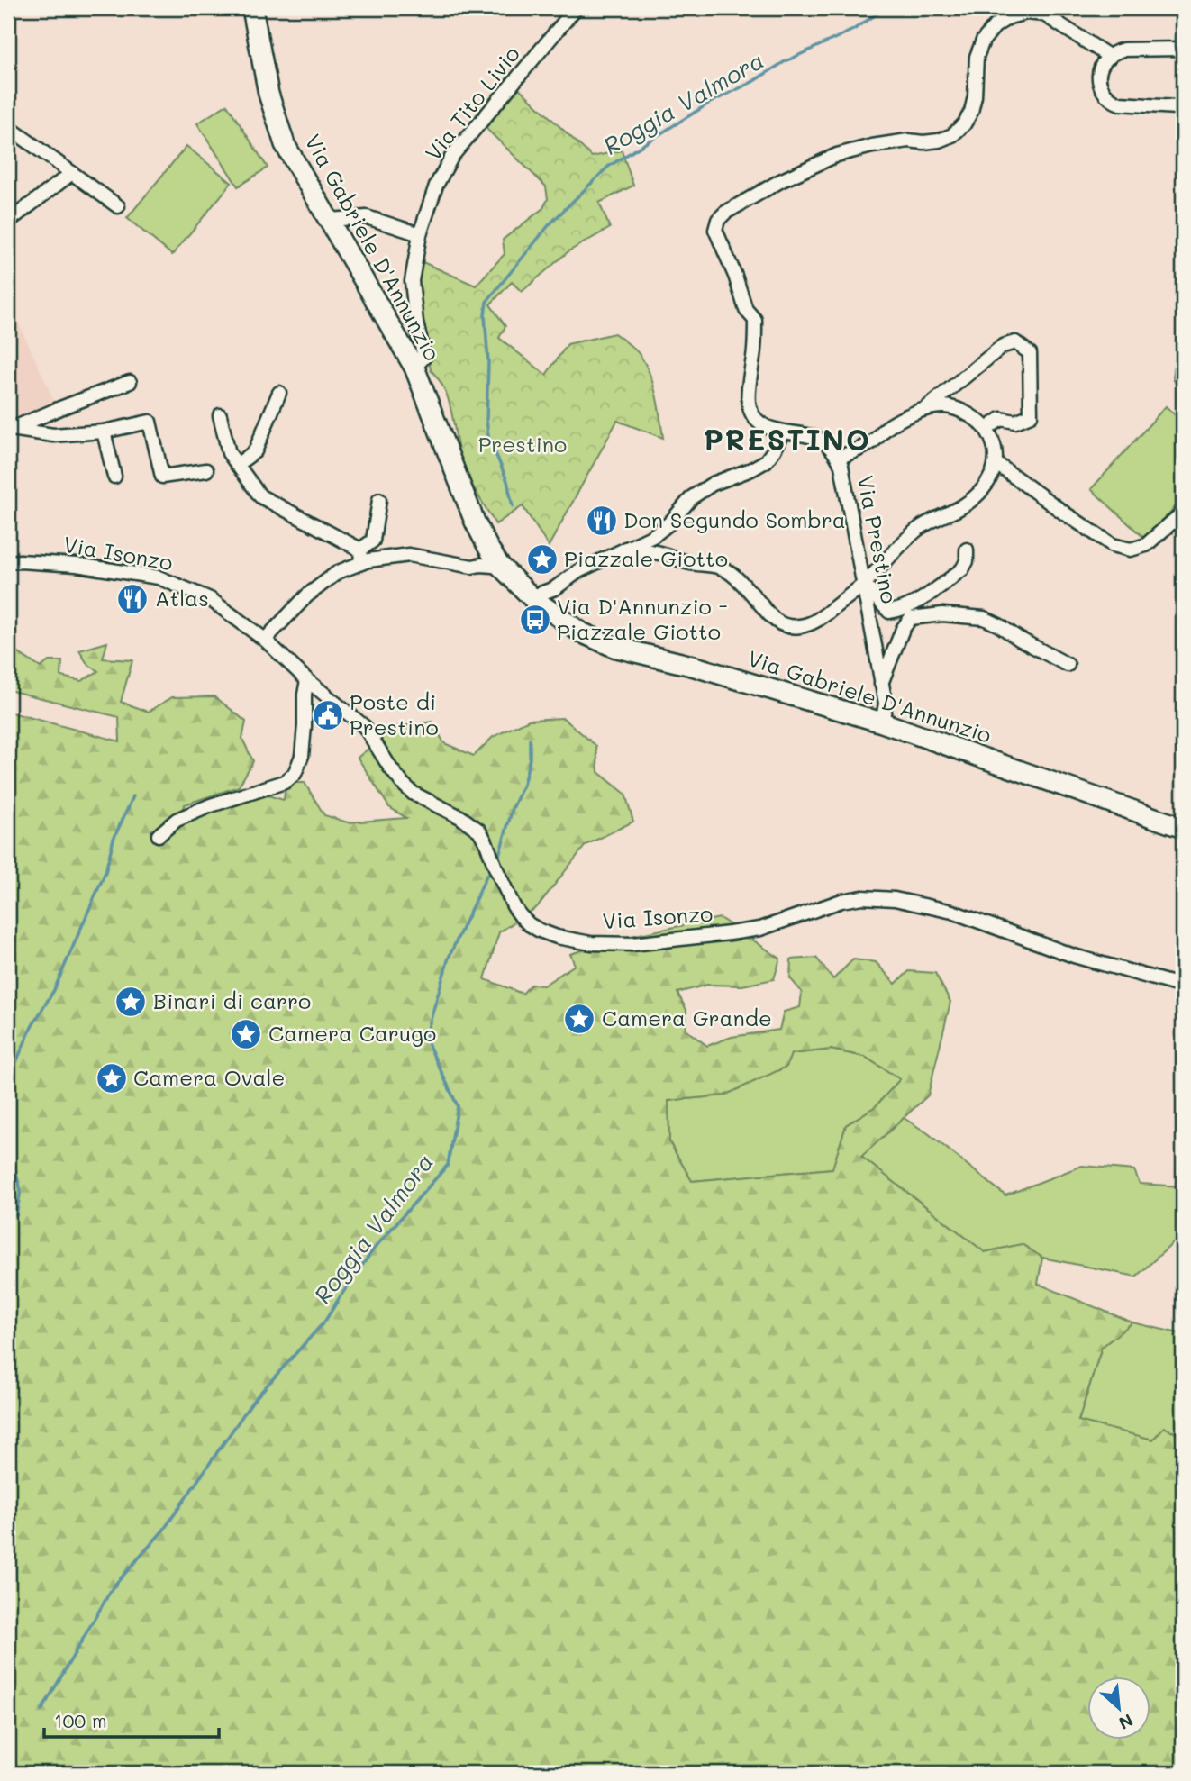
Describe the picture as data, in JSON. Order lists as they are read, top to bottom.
{
  "streets": {
    "main road": ["Via Gabriele D'Annunzio"],
    "street": ["Via Tito Livio", "Via Prestino", "Via Isonzo"]
  },
  "crossings": [
    ["Via Tito Livio", "Via Gabriele D'Annunzio"],
    ["Via Gabriele D'Annunzio", "Via Prestino"]
  ],
  "districts": ["PRESTINO"],
  "water": ["Roggia Valmora"],
  "parks": ["Prestino"],
  "places": {
    "restaurant": ["Don Segundo Sombra", "Atlas"],
    "place": [
      "Piazzale Giotto",
      "Binari di carro",
      "Camera Grande",
      "Camera Carugo",
      "Camera Ovale"
    ],
    "bus stop": ["Via D'Annunzio - Piazzale Giotto"],
    "public building": ["Poste di Prestino"]
  },
  "scale_bar": "100 m",
  "north": "bottom right"
}
